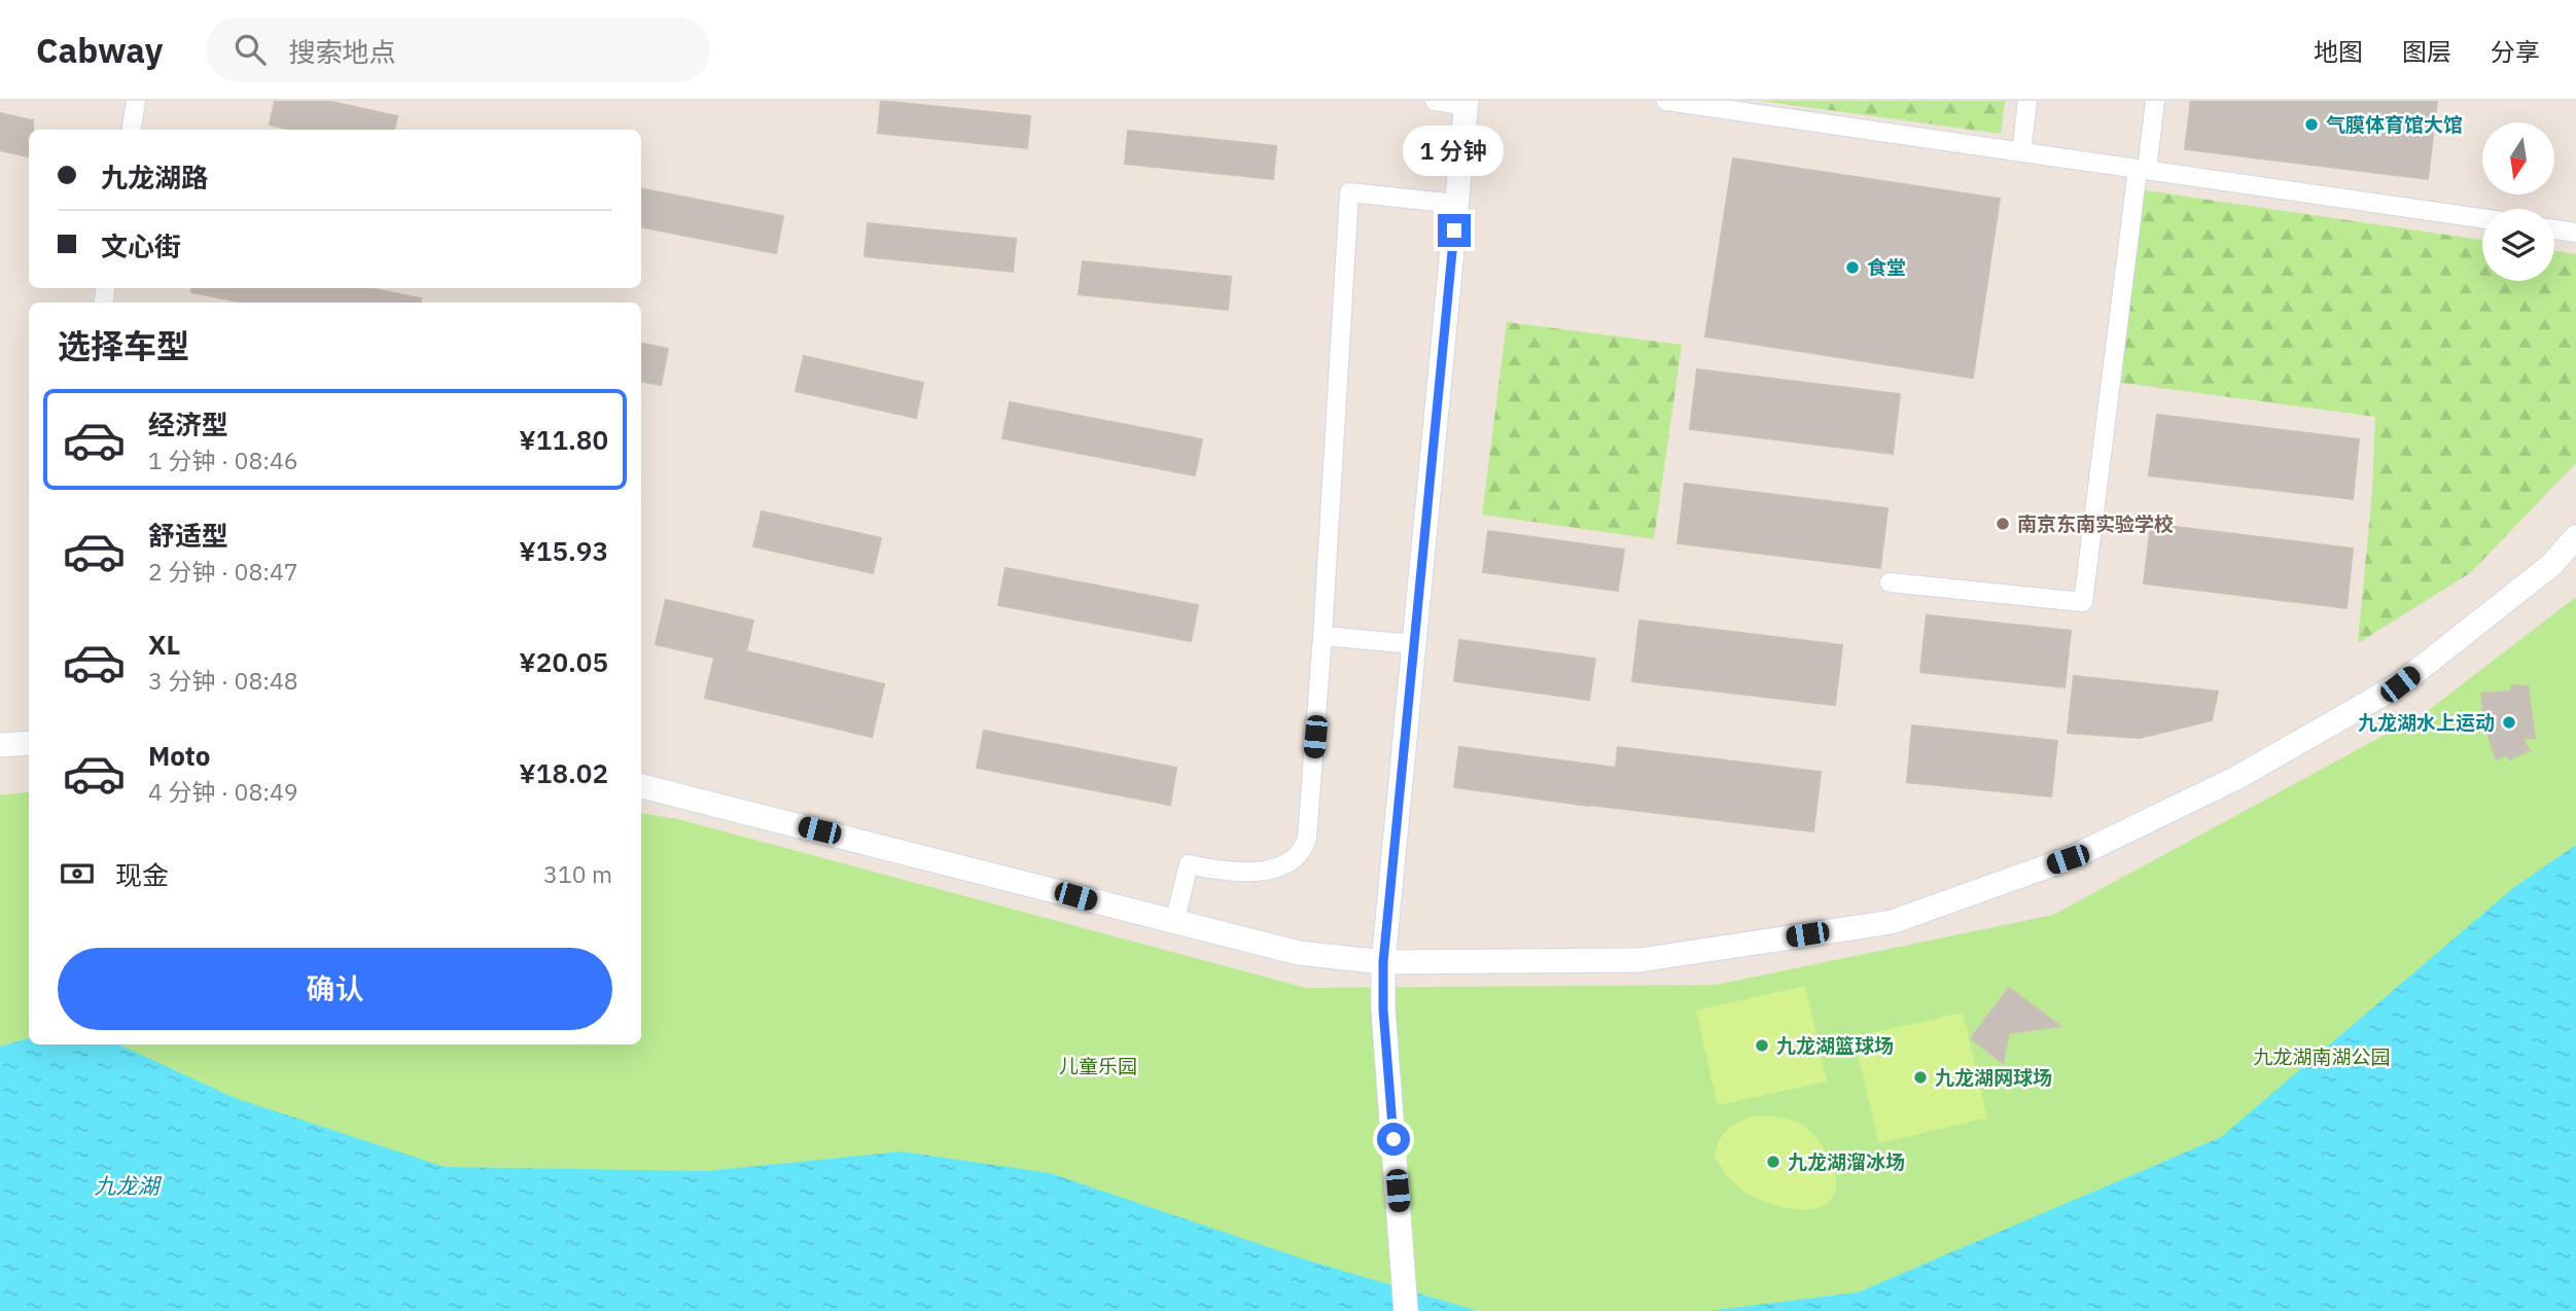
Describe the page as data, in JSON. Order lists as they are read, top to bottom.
{
  "water": ["九龙湖"],
  "parks": ["九龙湖南湖公园", "儿童乐园"],
  "places": [
    "气膜体育馆大馆",
    "食堂",
    "南京东南实验学校",
    "九龙湖水上运动",
    "九龙湖篮球场",
    "九龙湖网球场",
    "九龙湖溜冰场"
  ],
  "north": "bottom",
  "page": {
    "header": "Cabway",
    "search": "搜索地点",
    "nav": ["地图", "图层", "分享"],
    "bubble": "1 分钟",
    "banner": ["九龙湖路", "文心街"],
    "heading": "选择车型",
    "list": [
      {
        "name": "经济型",
        "note": "1 分钟 · 08:46",
        "value": "¥11.80"
      },
      {
        "name": "舒适型",
        "note": "2 分钟 · 08:47",
        "value": "¥15.93"
      },
      {
        "name": "XL",
        "note": "3 分钟 · 08:48",
        "value": "¥20.05"
      },
      {
        "name": "Moto",
        "note": "4 分钟 · 08:49",
        "value": "¥18.02"
      }
    ],
    "pay": ["现金", "310 m"],
    "buttons": "确认"
  }
}
